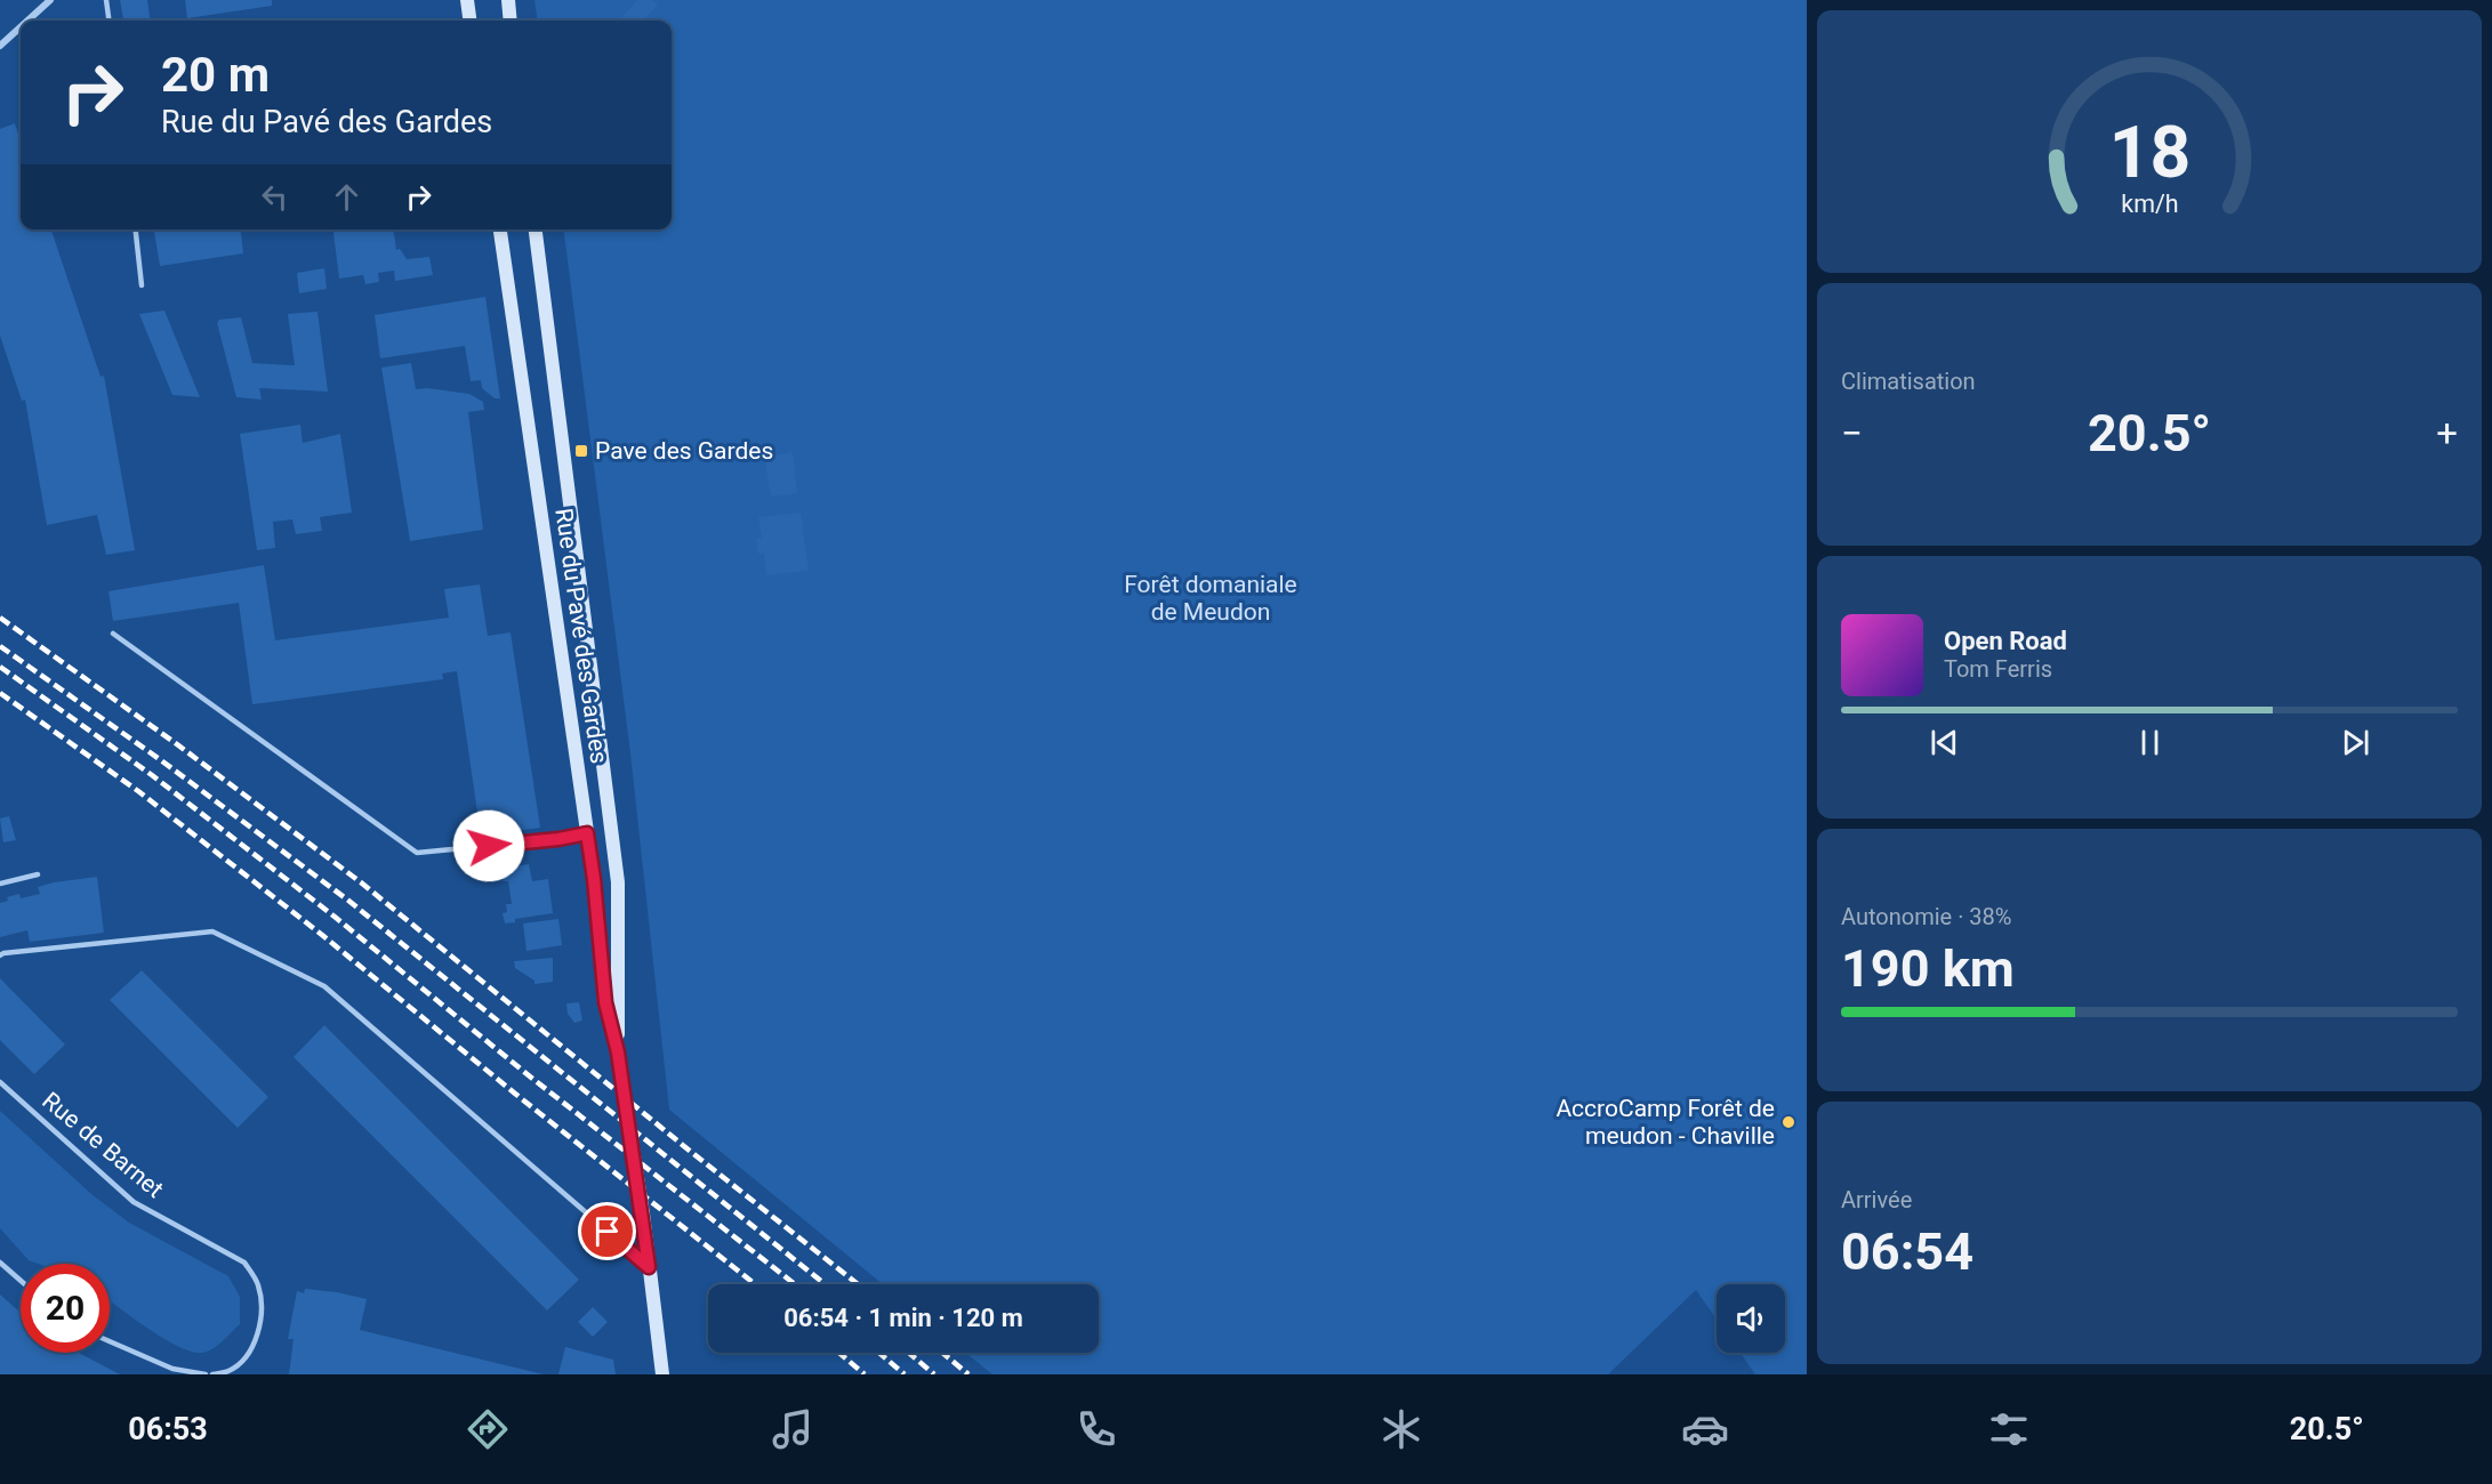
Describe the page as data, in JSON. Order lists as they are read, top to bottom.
{
  "streets": {
    "main road": ["Rue du Pavé des Gardes"],
    "lane": ["Rue de Barnet"]
  },
  "parks": ["Forêt domaniale de Meudon"],
  "places": {
    "transit": ["Pave des Gardes"],
    "other": ["AccroCamp Forêt de meudon - Chaville"]
  },
  "page": {
    "turn": ["20 m", "Rue du Pavé des Gardes"],
    "tile": [
      "Climatisation",
      ["Autonomie · 38%", "190 km"],
      ["Arrivée", "06:54"]
    ],
    "heat": ["−", "20.5°", "+"],
    "song": ["Open Road", "Tom Ferris"],
    "limit": "20",
    "trip": "06:54 · 1 min · 120 m",
    "tabs": ["06:53", "20.5°"],
    "gauge": ["18", "km/h"]
  }
}
